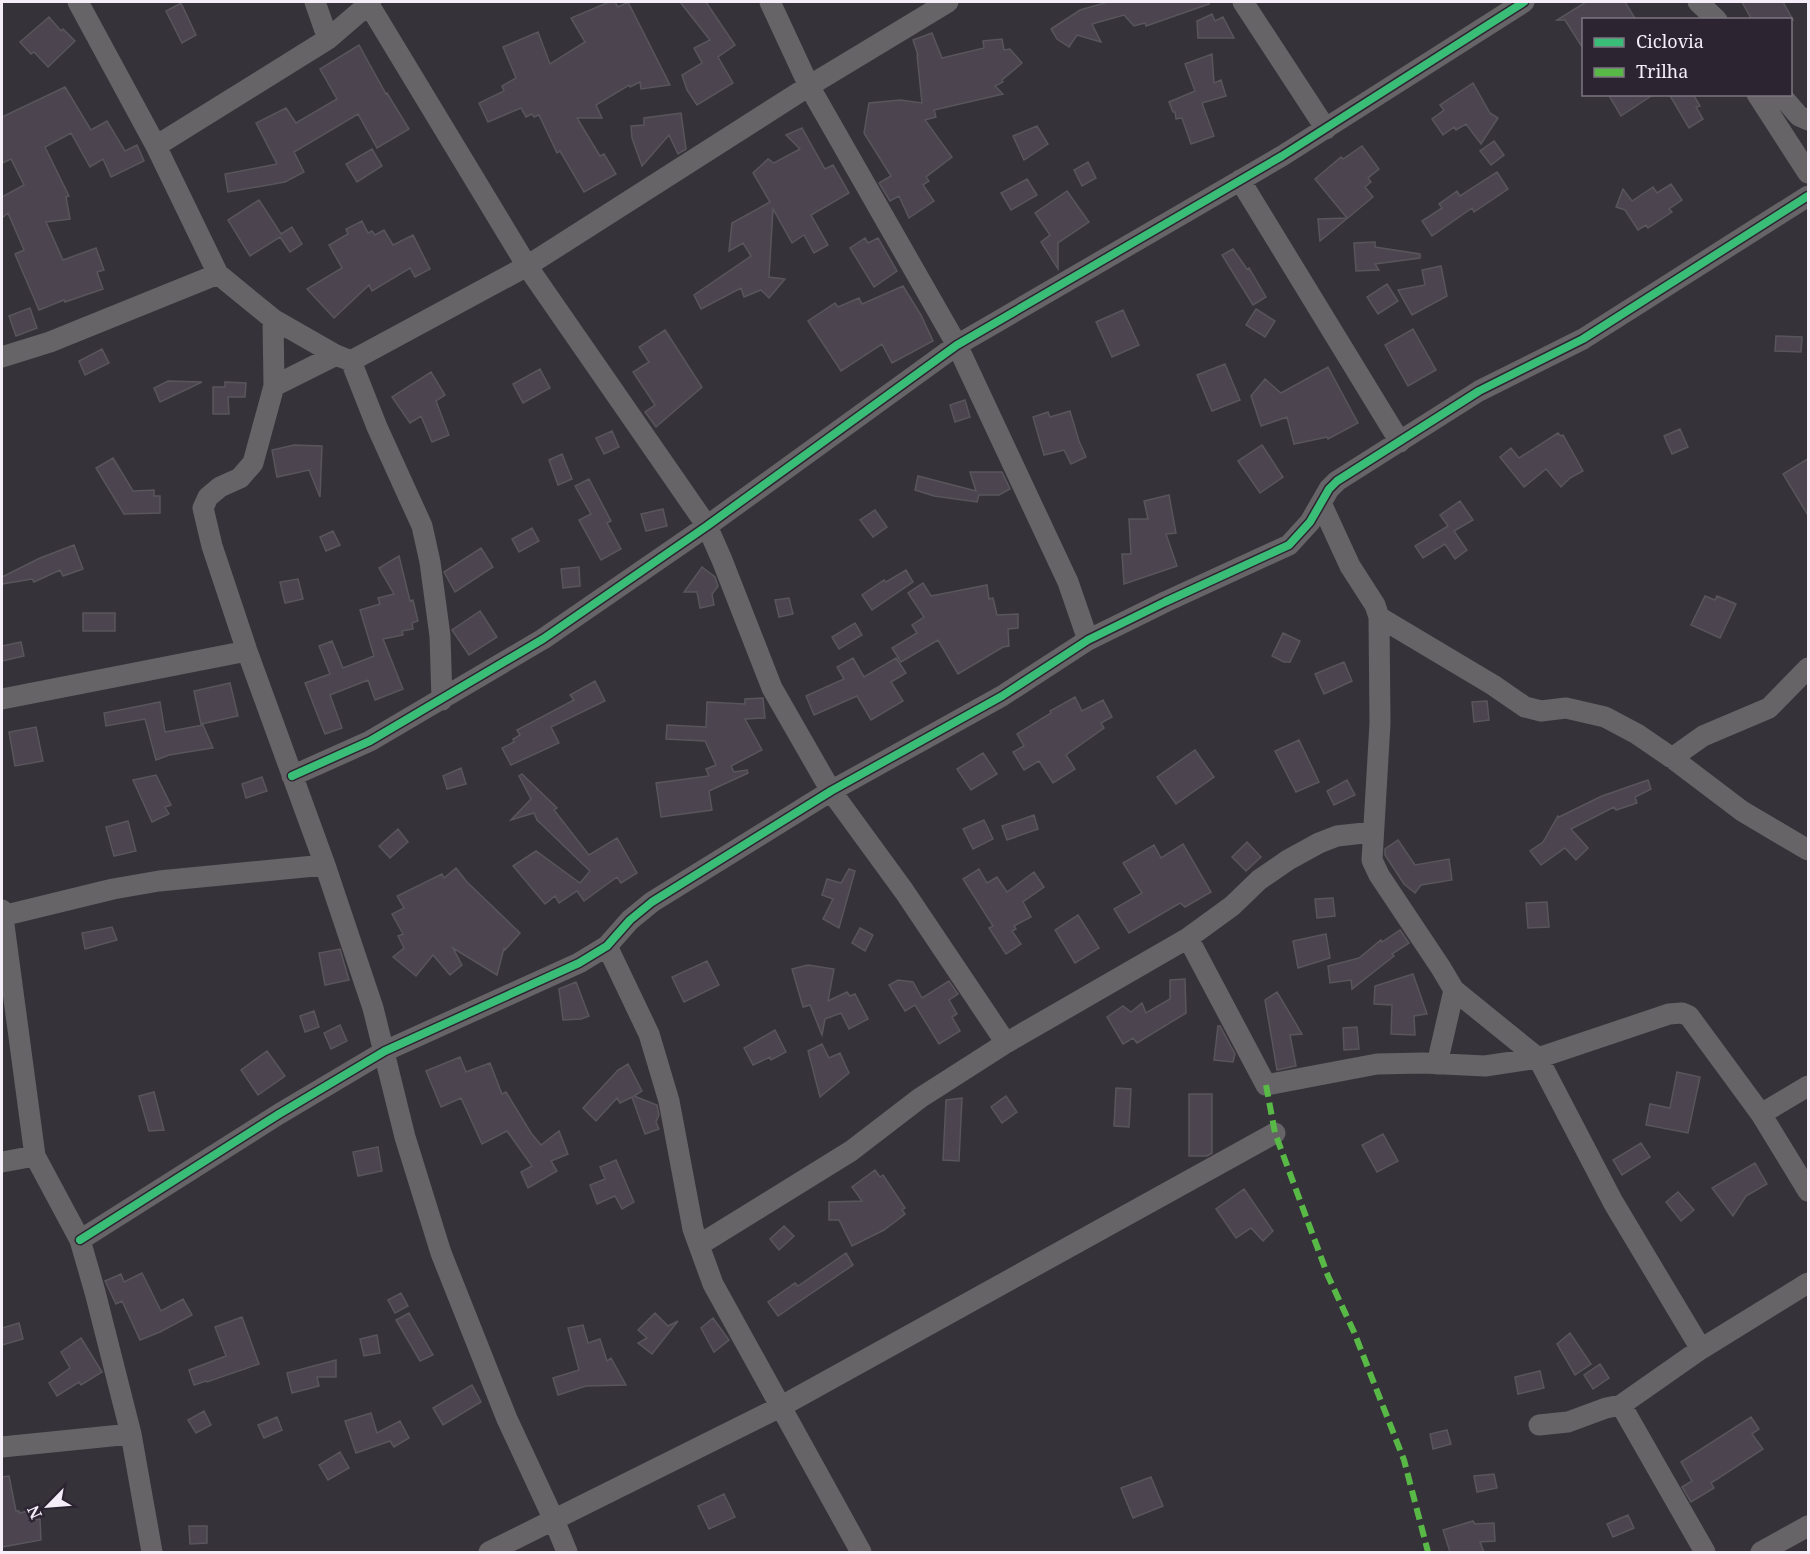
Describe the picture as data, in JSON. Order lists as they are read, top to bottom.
{
  "legend": ["Ciclovia", "Trilha"],
  "north": "bottom left"
}
